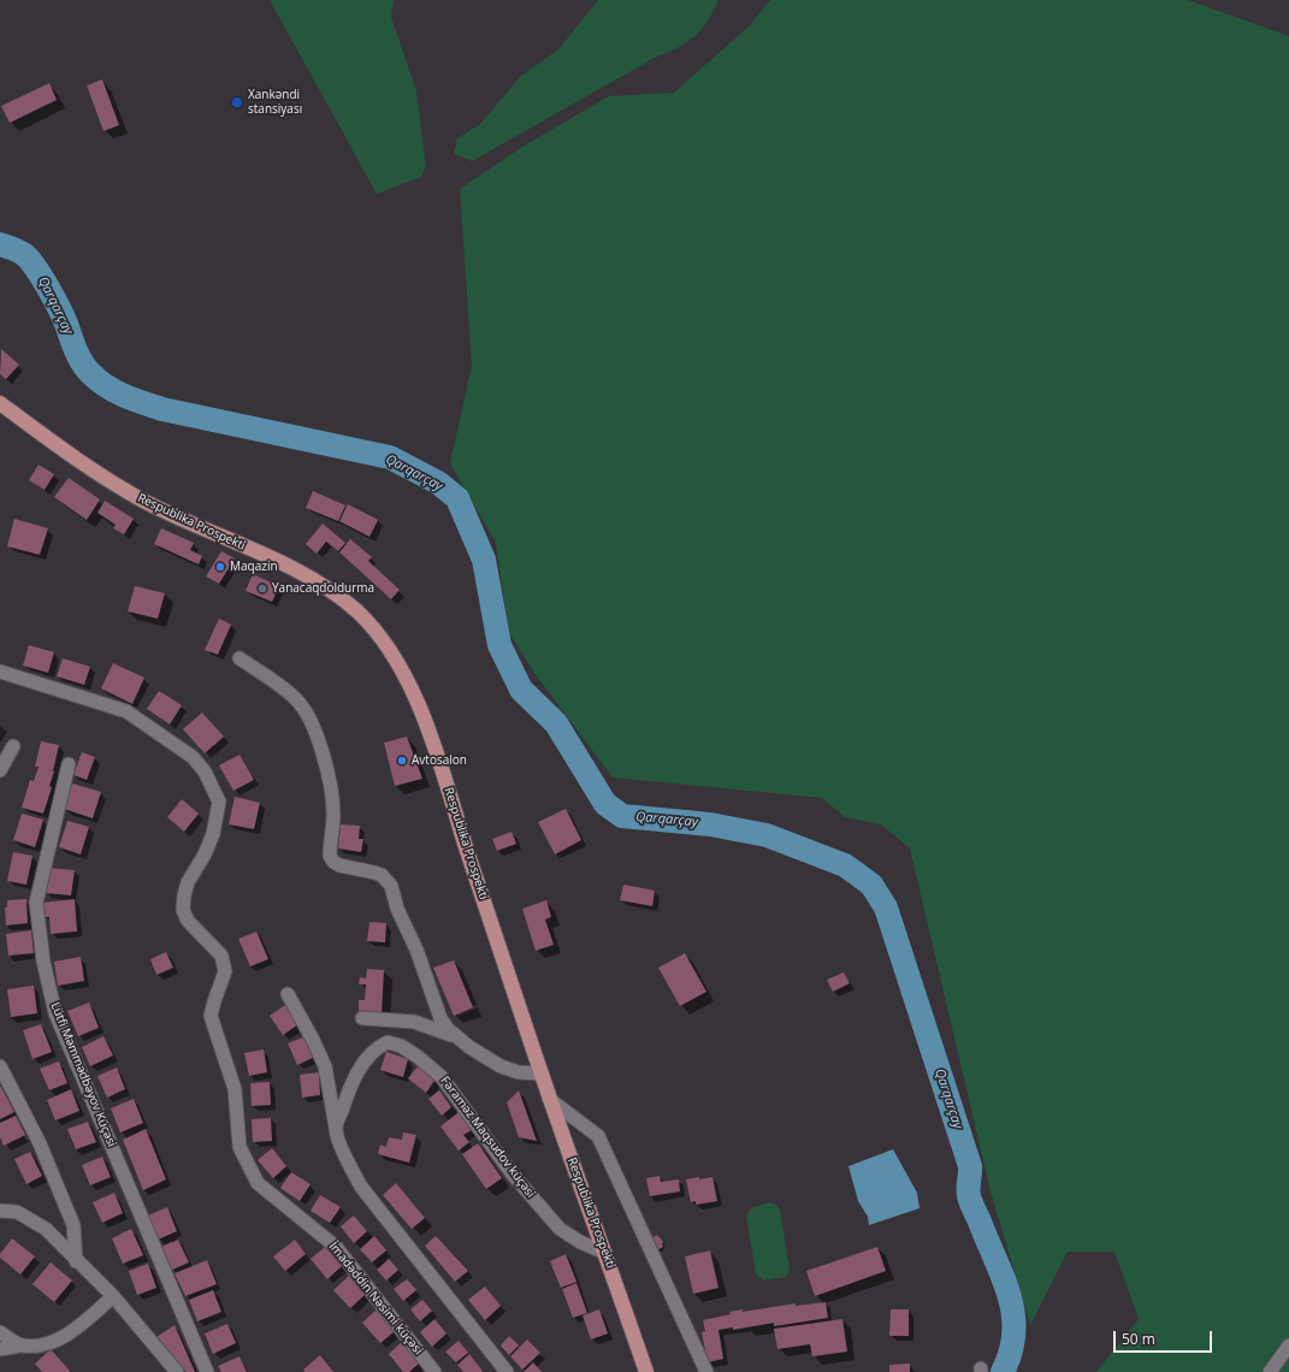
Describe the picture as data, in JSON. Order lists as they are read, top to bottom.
{
  "streets": {
    "main road": ["Respublika Prospekti"],
    "street": ["Lütfi Məmmədbəyov Küçəsi", "Fəraməz Maqsudov küçəsi", "İmadəddin Nəsimi küçəsi"]
  },
  "crossings": [
    ["Respublika Prospekti", "Fəraməz Maqsudov küçəsi"]
  ],
  "water": ["Qarqarçay"],
  "places": [
    "Xankəndi stansiyası",
    "Maqazin",
    "Yanacaqdoldurma",
    "Avtosalon"
  ],
  "scale_bar": "50 m"
}
